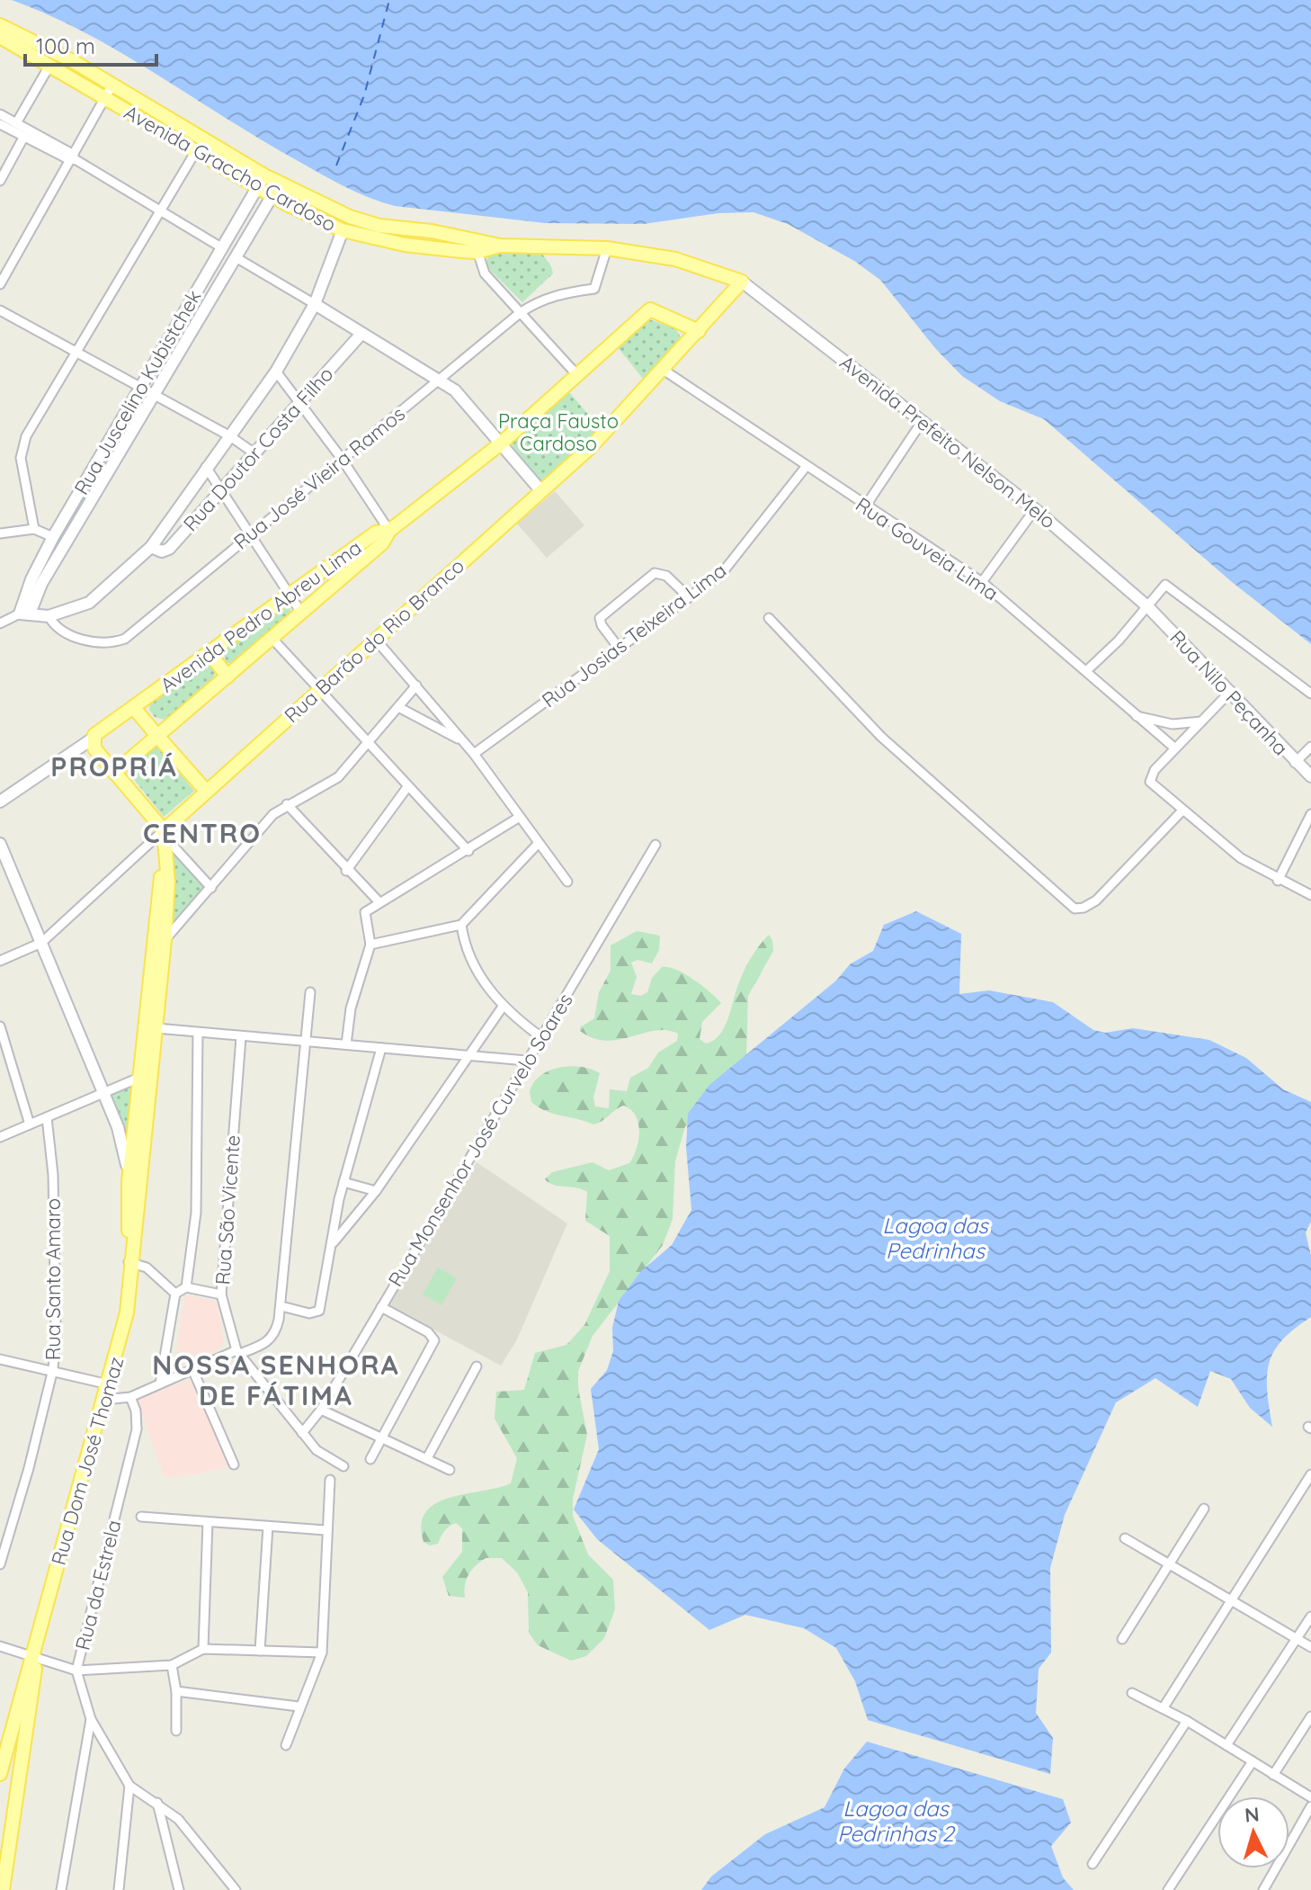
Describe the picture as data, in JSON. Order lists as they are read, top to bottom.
{
  "streets": {
    "main road": [
      "Avenida Graccho Cardoso",
      "Avenida Pedro Abreu Lima",
      "Rua Barão do Rio Branco",
      "Rua Dom José Thomaz"
    ],
    "street": [
      "Rua Juscelino Kubistchek",
      "Avenida Prefeito Nelson Melo",
      "Rua Doutor Costa Filho",
      "Rua José Vieira Ramos",
      "Rua Gouveia Lima",
      "Rua Josias Teixeira Lima",
      "Rua Nilo Peçanha",
      "Rua Monsenhor José Curvelo Soares",
      "Rua São Vicente",
      "Rua Santo Amaro",
      "Rua da Estrela"
    ]
  },
  "crossings": [
    ["Avenida Graccho Cardoso", "Rua Juscelino Kubistchek"],
    ["Avenida Prefeito Nelson Melo", "Rua Nilo Peçanha"],
    ["Rua Gouveia Lima", "Rua Josias Teixeira Lima"],
    ["Rua Monsenhor José Curvelo Soares", "Rua São Vicente"]
  ],
  "districts": ["PROPRIÁ", "CENTRO", "NOSSA SENHORA DE FÁTIMA"],
  "water": ["Lagoa das Pedrinhas", "Lagoa das Pedrinhas 2"],
  "parks": ["Praça Fausto Cardoso"],
  "scale_bar": "100 m",
  "north": "top"
}
